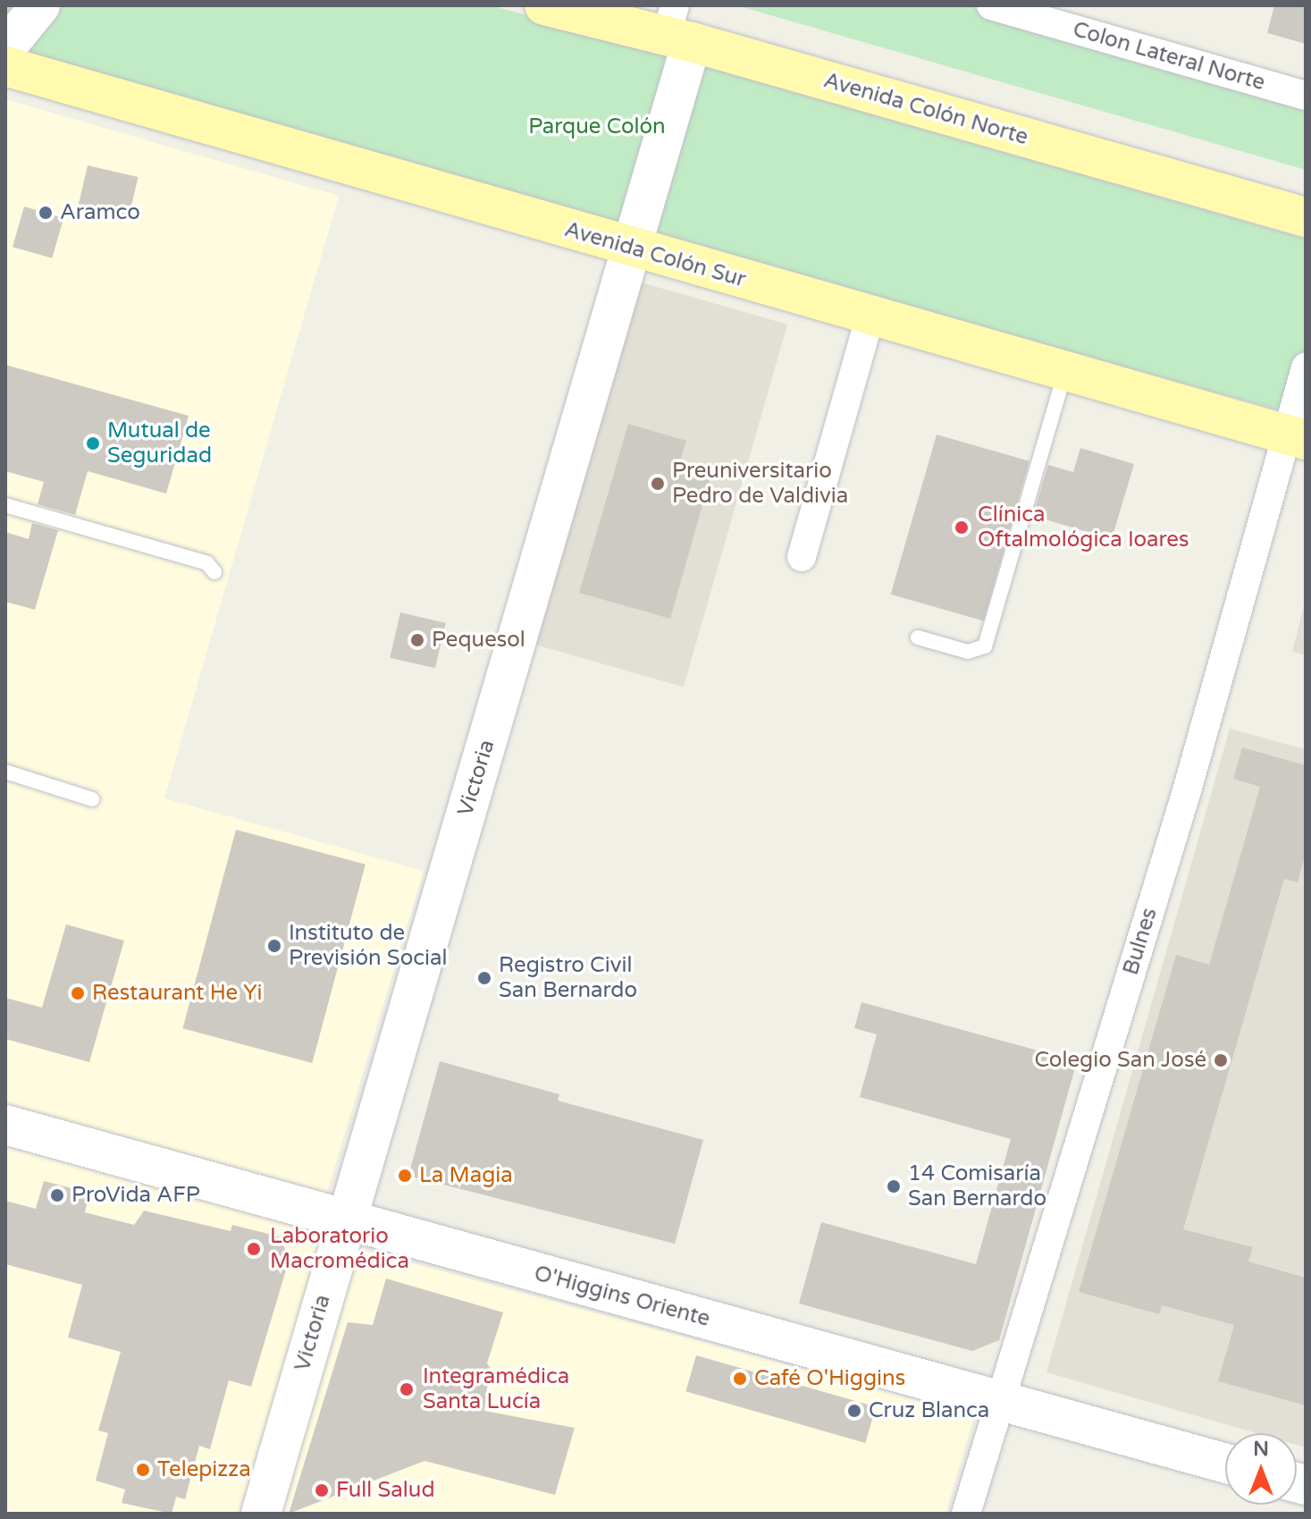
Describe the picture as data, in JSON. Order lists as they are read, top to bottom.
{
  "streets": {
    "main road": ["Avenida Colón Norte", "Avenida Colón Sur"],
    "street": [
      "Colon Lateral Norte",
      "Victoria",
      "Bulnes",
      "O'Higgins Oriente"
    ]
  },
  "crossings": [
    ["Avenida Colón Norte", "Victoria"],
    ["Avenida Colón Sur", "Victoria"],
    ["Avenida Colón Sur", "Bulnes"],
    ["Victoria", "O'Higgins Oriente"],
    ["Bulnes", "O'Higgins Oriente"]
  ],
  "parks": ["Parque Colón"],
  "places": [
    "Aramco",
    "Mutual de Seguridad",
    "Preuniversitario Pedro de Valdivia",
    "Clínica Oftalmológica Ioares",
    "Pequesol",
    "Instituto de Previsión Social",
    "Registro Civil San Bernardo",
    "Restaurant He Yi",
    "Colegio San José",
    "La Magia",
    "14 Comisaría San Bernardo",
    "ProVida AFP",
    "Laboratorio Macromédica",
    "Café O'Higgins",
    "Integramédica Santa Lucía",
    "Cruz Blanca",
    "Telepizza",
    "Full Salud"
  ],
  "north": "top"
}
